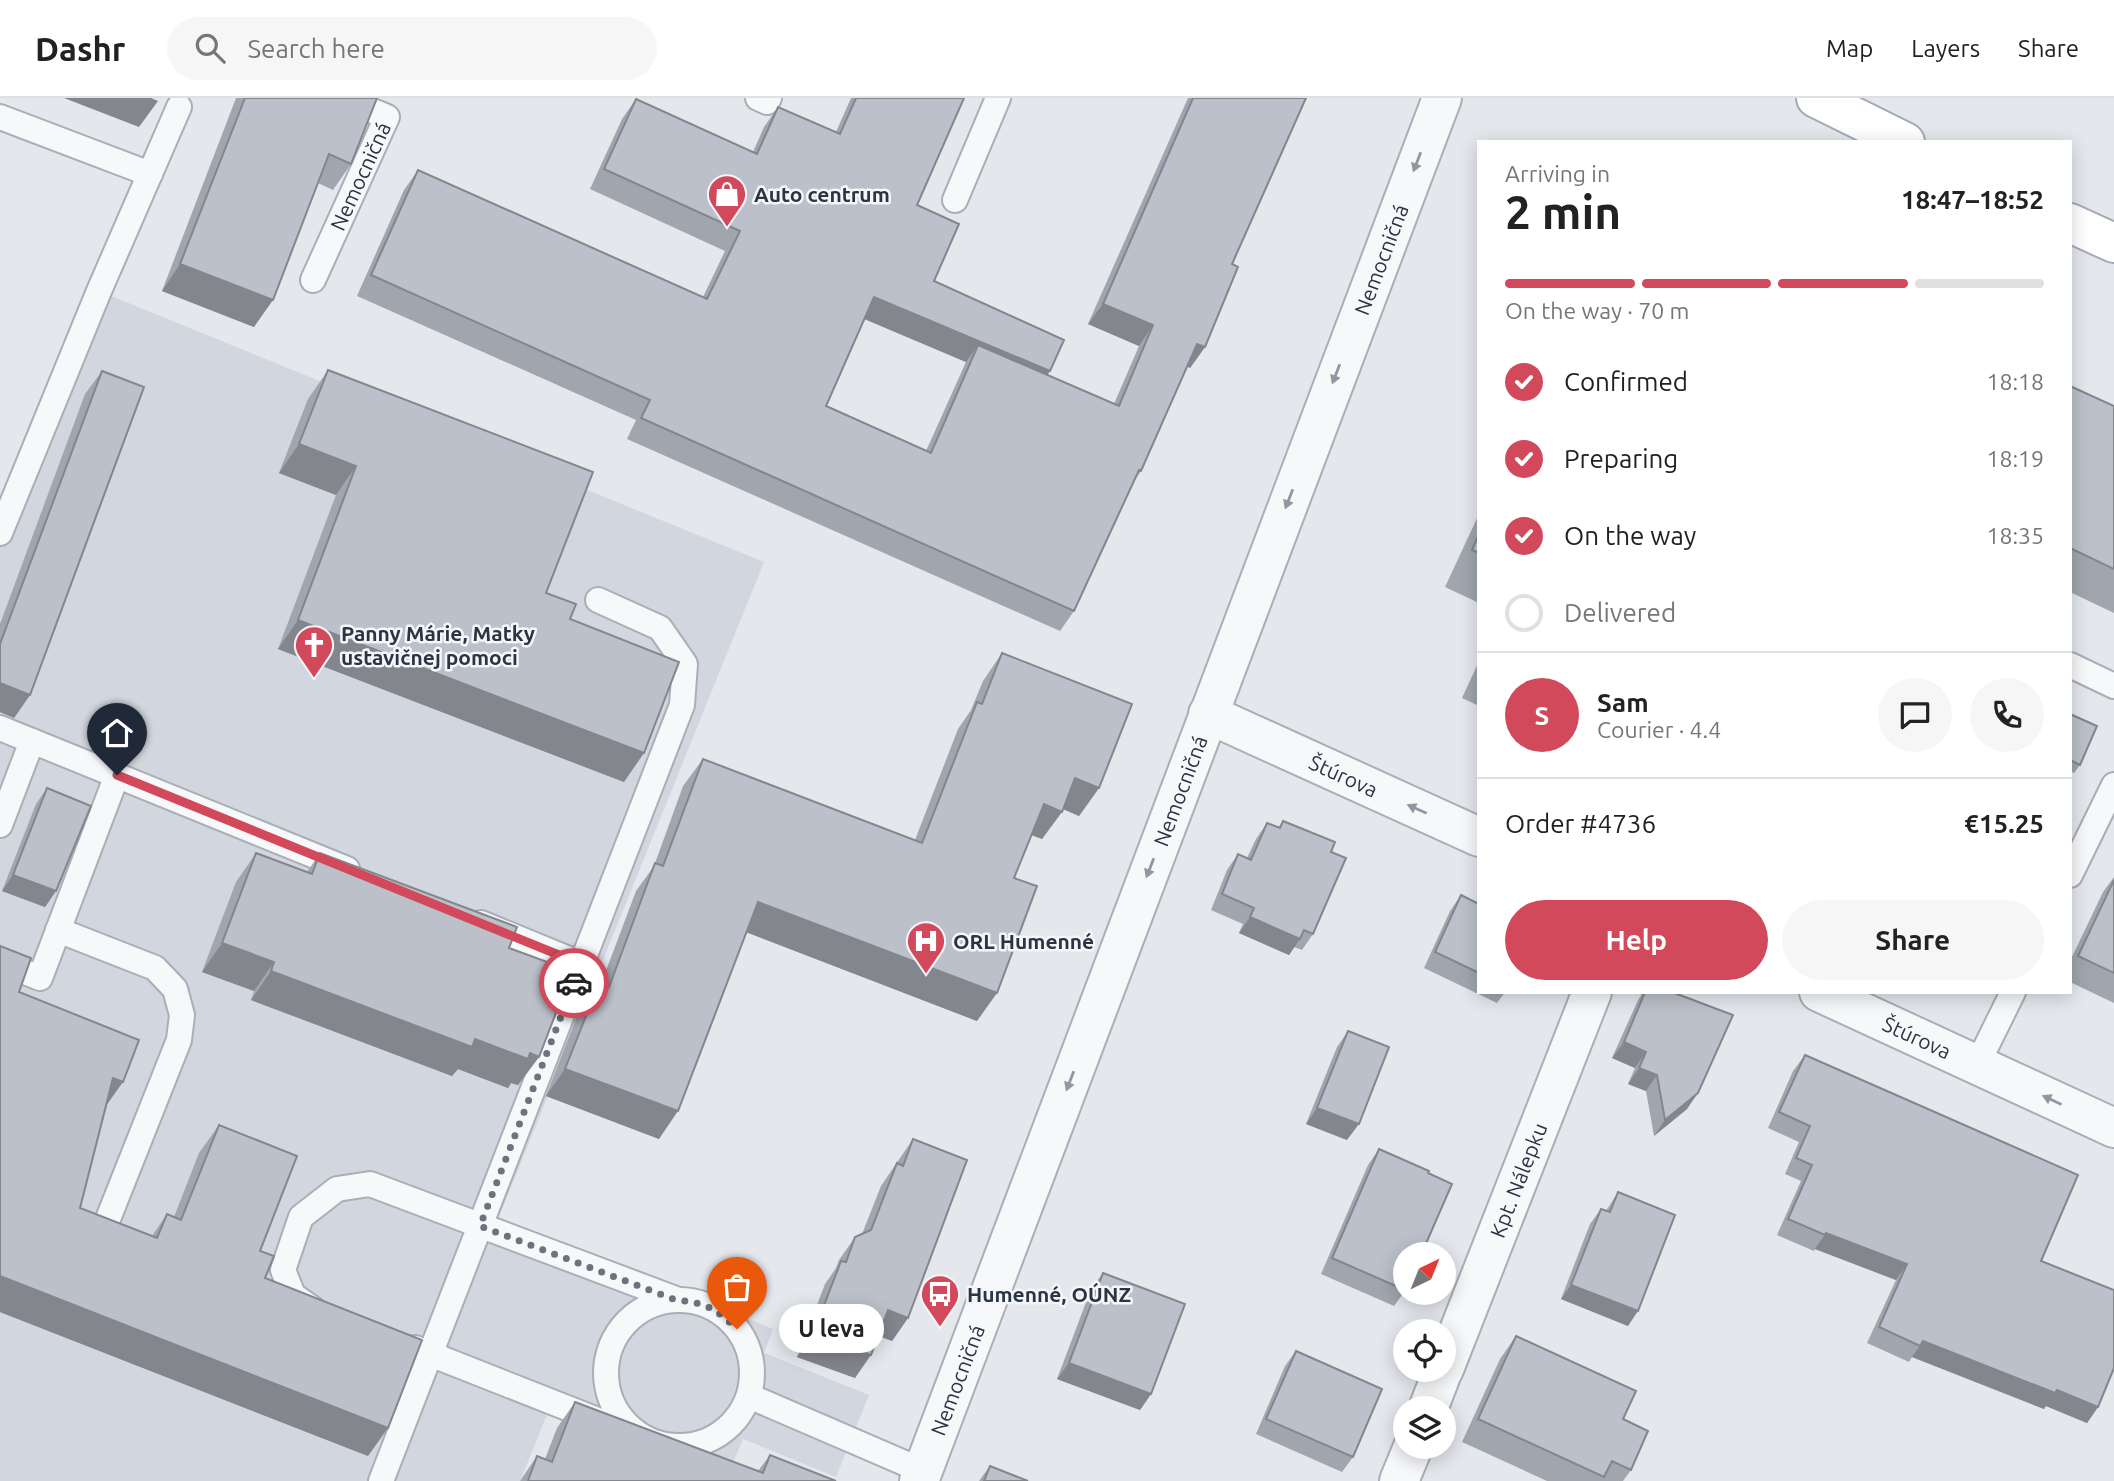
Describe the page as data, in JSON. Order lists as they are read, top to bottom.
{
  "streets": {
    "street": ["Nemocničná", "Štúrova", "Kpt. Nálepku"]
  },
  "crossings": [
    ["Nemocničná", "Štúrova"]
  ],
  "one_way": ["Nemocničná", "Štúrova"],
  "places": {
    "shop": ["Auto centrum"],
    "church": ["Panny Márie, Matky ustavičnej pomoci"],
    "hospital": ["ORL Humenné"],
    "bus stop": ["Humenné, OÚNZ"],
    "other": ["U leva"]
  },
  "north": "top right",
  "page": {
    "header": "Dashr",
    "search": "Search here",
    "nav": ["Map", "Layers", "Share"],
    "heading": ["2 min", "Arriving in", "18:47–18:52"],
    "panel": [
      "Sam",
      "Courier · 4.4",
      "Order #4736",
      "€15.25"
    ],
    "bar": "On the way · 70 m",
    "list": [
      ["Confirmed", "18:18"],
      ["Preparing", "18:19"],
      ["On the way", "18:35"],
      "Delivered"
    ],
    "round": "S",
    "buttons": ["Help", "Share"],
    "bubble": "U leva"
  }
}
